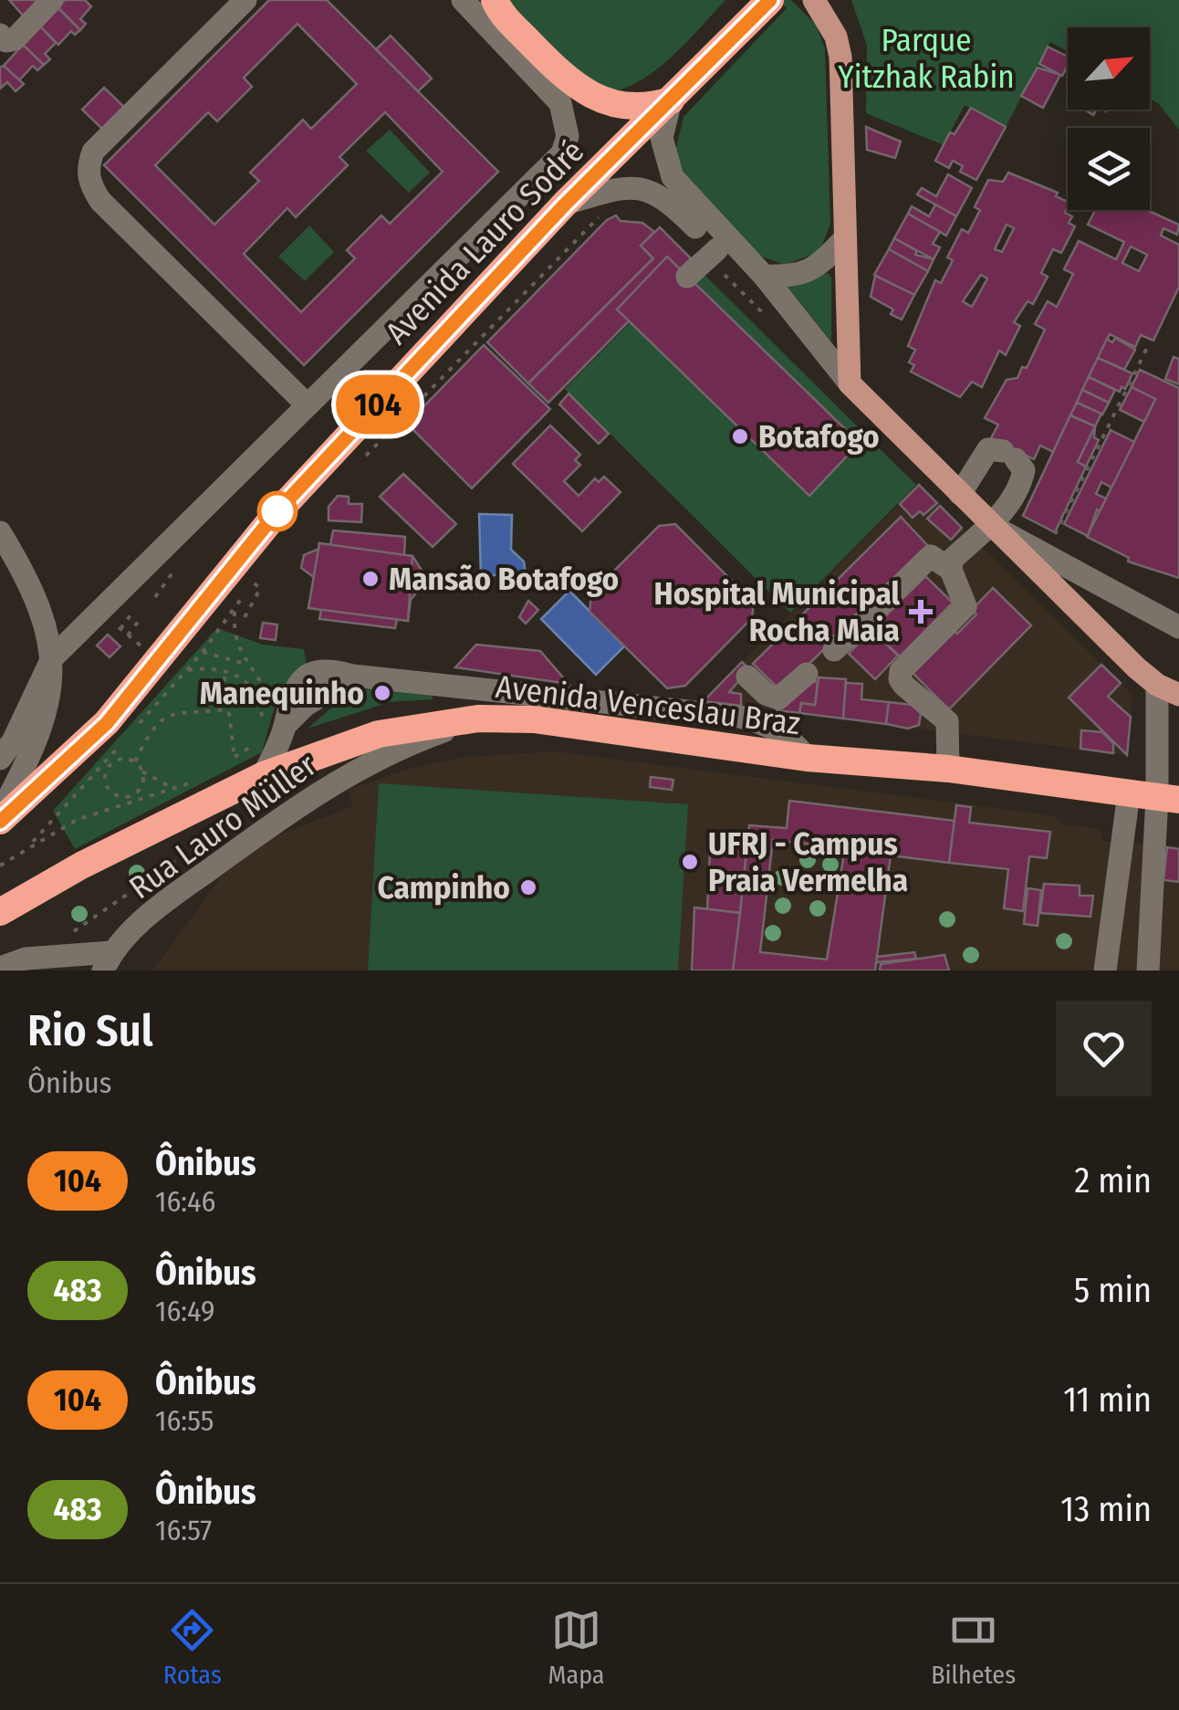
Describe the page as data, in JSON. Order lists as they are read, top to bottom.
{
  "streets": {
    "highway": ["Avenida Lauro Sodré", "Avenida Venceslau Braz"],
    "street": ["Rua Lauro Müller"]
  },
  "crossings": [
    ["Avenida Venceslau Braz", "Rua Lauro Müller"]
  ],
  "parks": ["Parque Yitzhak Rabin"],
  "places": {
    "other": [
      "Botafogo",
      "Mansão Botafogo",
      "Manequinho",
      "UFRJ - Campus Praia Vermelha",
      "Campinho"
    ],
    "health": ["Hospital Municipal Rocha Maia"]
  },
  "lines": ["bus line 104"],
  "north": "top right",
  "page": {
    "on_map": "104",
    "heading": ["Rio Sul", "Ônibus"],
    "list": [
      {
        "mark": "104",
        "name": "Ônibus",
        "note": "16:46",
        "value": "2 min"
      },
      {
        "mark": "483",
        "name": "Ônibus",
        "note": "16:49",
        "value": "5 min"
      },
      {
        "mark": "104",
        "name": "Ônibus",
        "note": "16:55",
        "value": "11 min"
      },
      {
        "mark": "483",
        "name": "Ônibus",
        "note": "16:57",
        "value": "13 min"
      }
    ],
    "tabs": ["Rotas", "Mapa", "Bilhetes"]
  }
}
